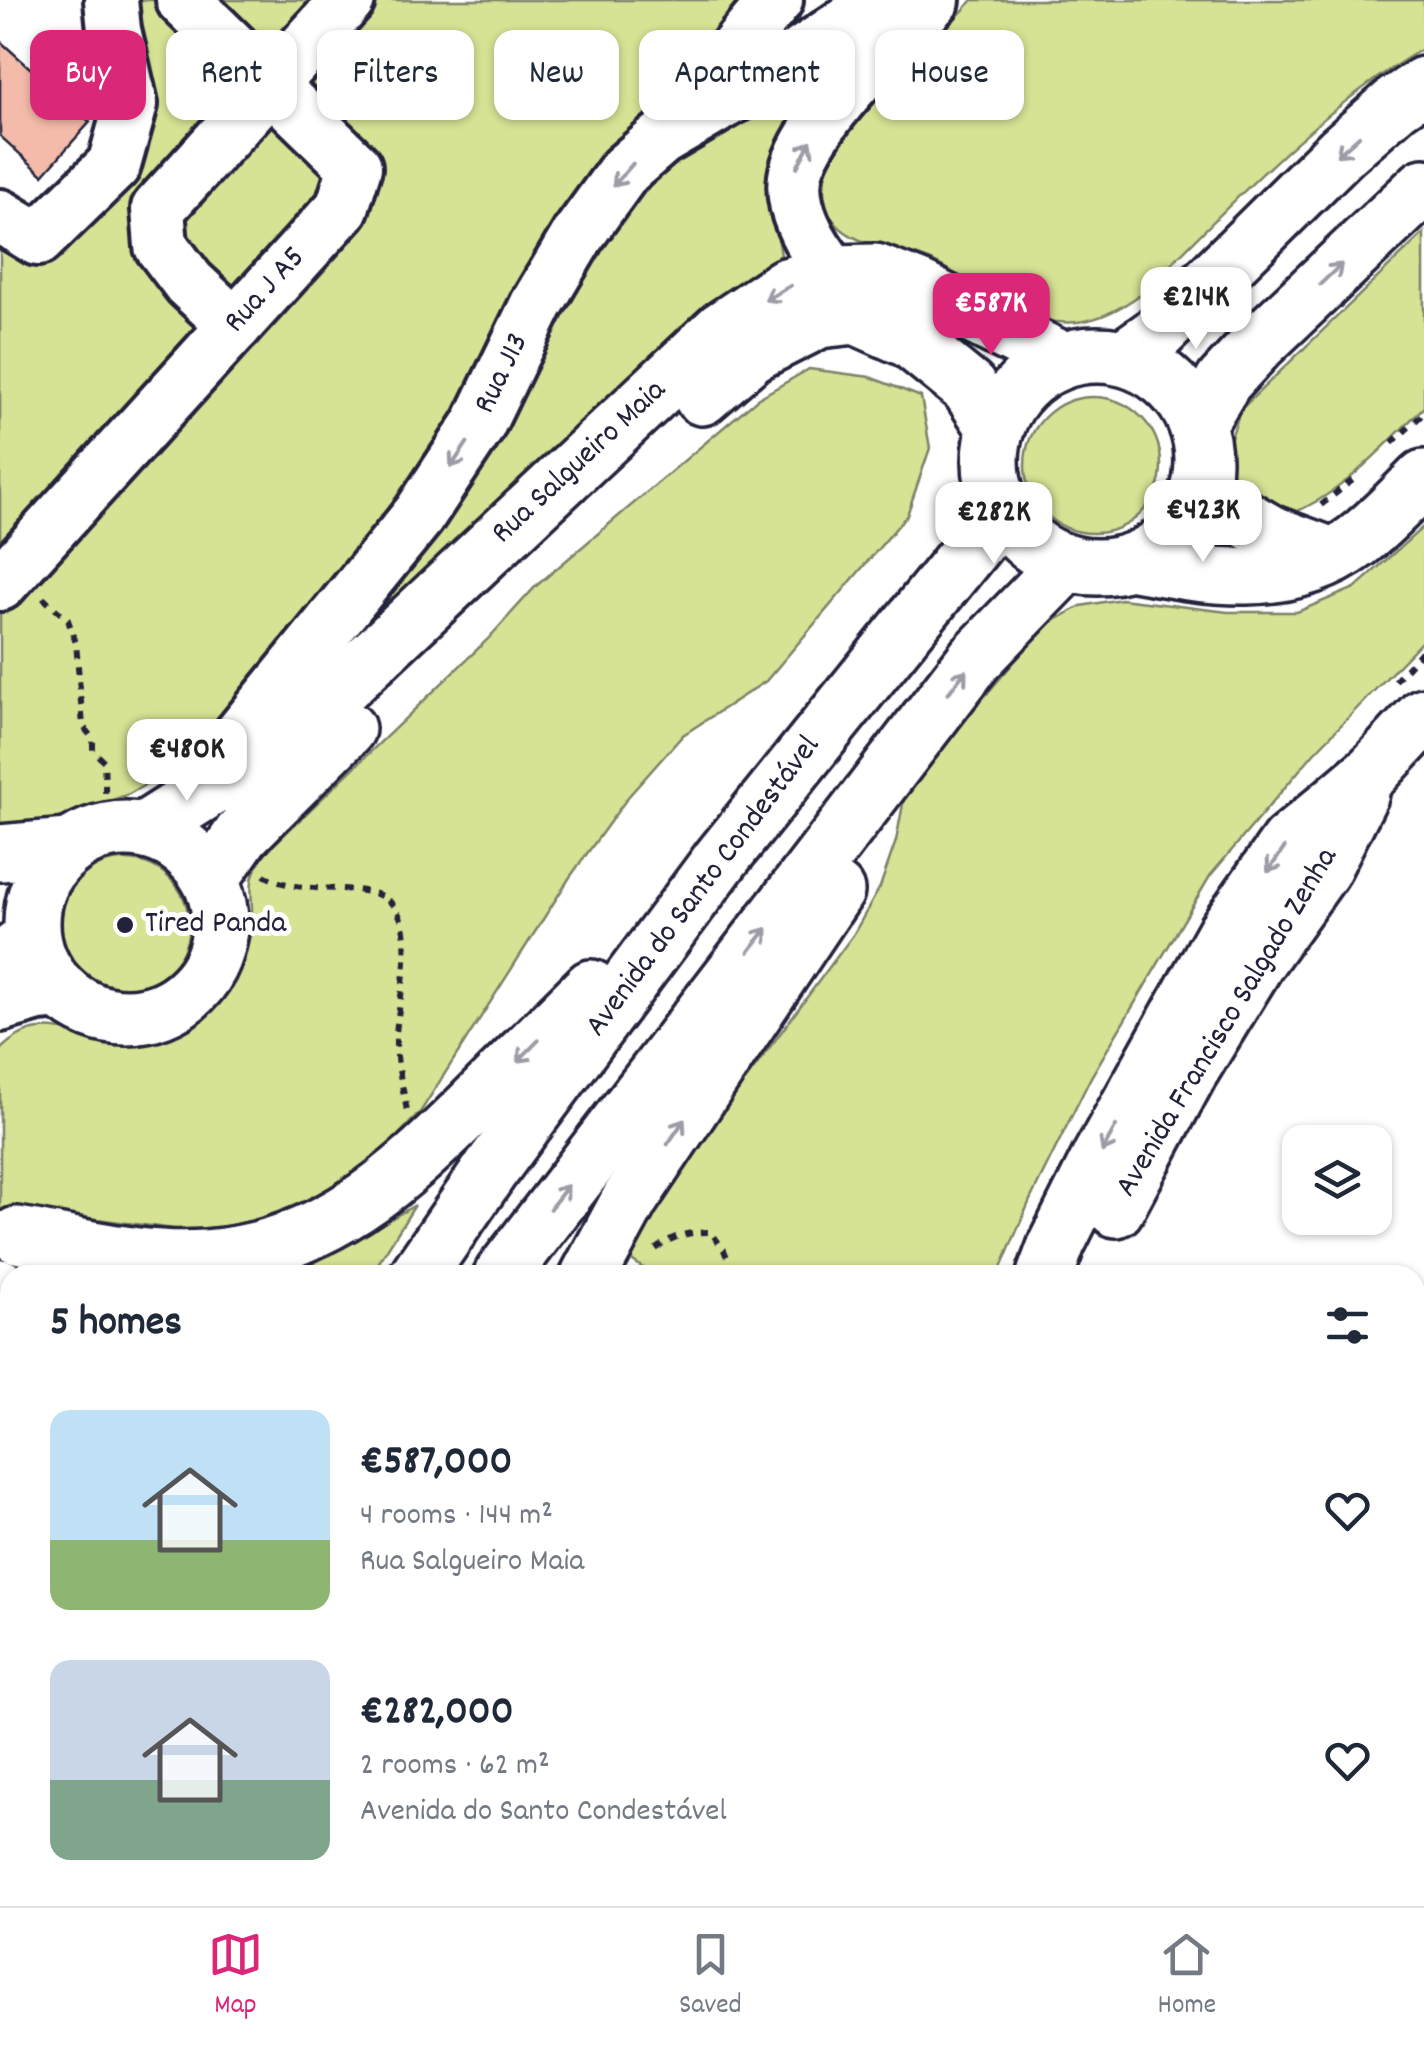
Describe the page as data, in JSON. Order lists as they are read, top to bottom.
{
  "streets": {
    "main road": ["Rua Salgueiro Maia", "Avenida do Santo Condestável", "Avenida Francisco Salgado Zenha"],
    "street": ["Rua J A5", "Rua J13"]
  },
  "crossings": [
    ["Rua J13", "Rua Salgueiro Maia"],
    ["Rua Salgueiro Maia", "Avenida do Santo Condestável"]
  ],
  "one_way": ["Rua J13"],
  "places": ["Tired Panda"],
  "page": {
    "chip": [
      "Buy",
      "Rent",
      "Filters",
      "New",
      "Apartment",
      "House"
    ],
    "price": [
      "€214K",
      "€587K",
      "€423K",
      "€282K",
      "€480K"
    ],
    "heading": "5 homes",
    "list": [
      {
        "name": "€587,000",
        "note": "4 rooms · 144 m² · Rua Salgueiro Maia"
      },
      {
        "name": "€282,000",
        "note": "2 rooms · 62 m² · Avenida do Santo Condestável"
      }
    ],
    "tabs": ["Map", "Saved", "Home"]
  }
}
